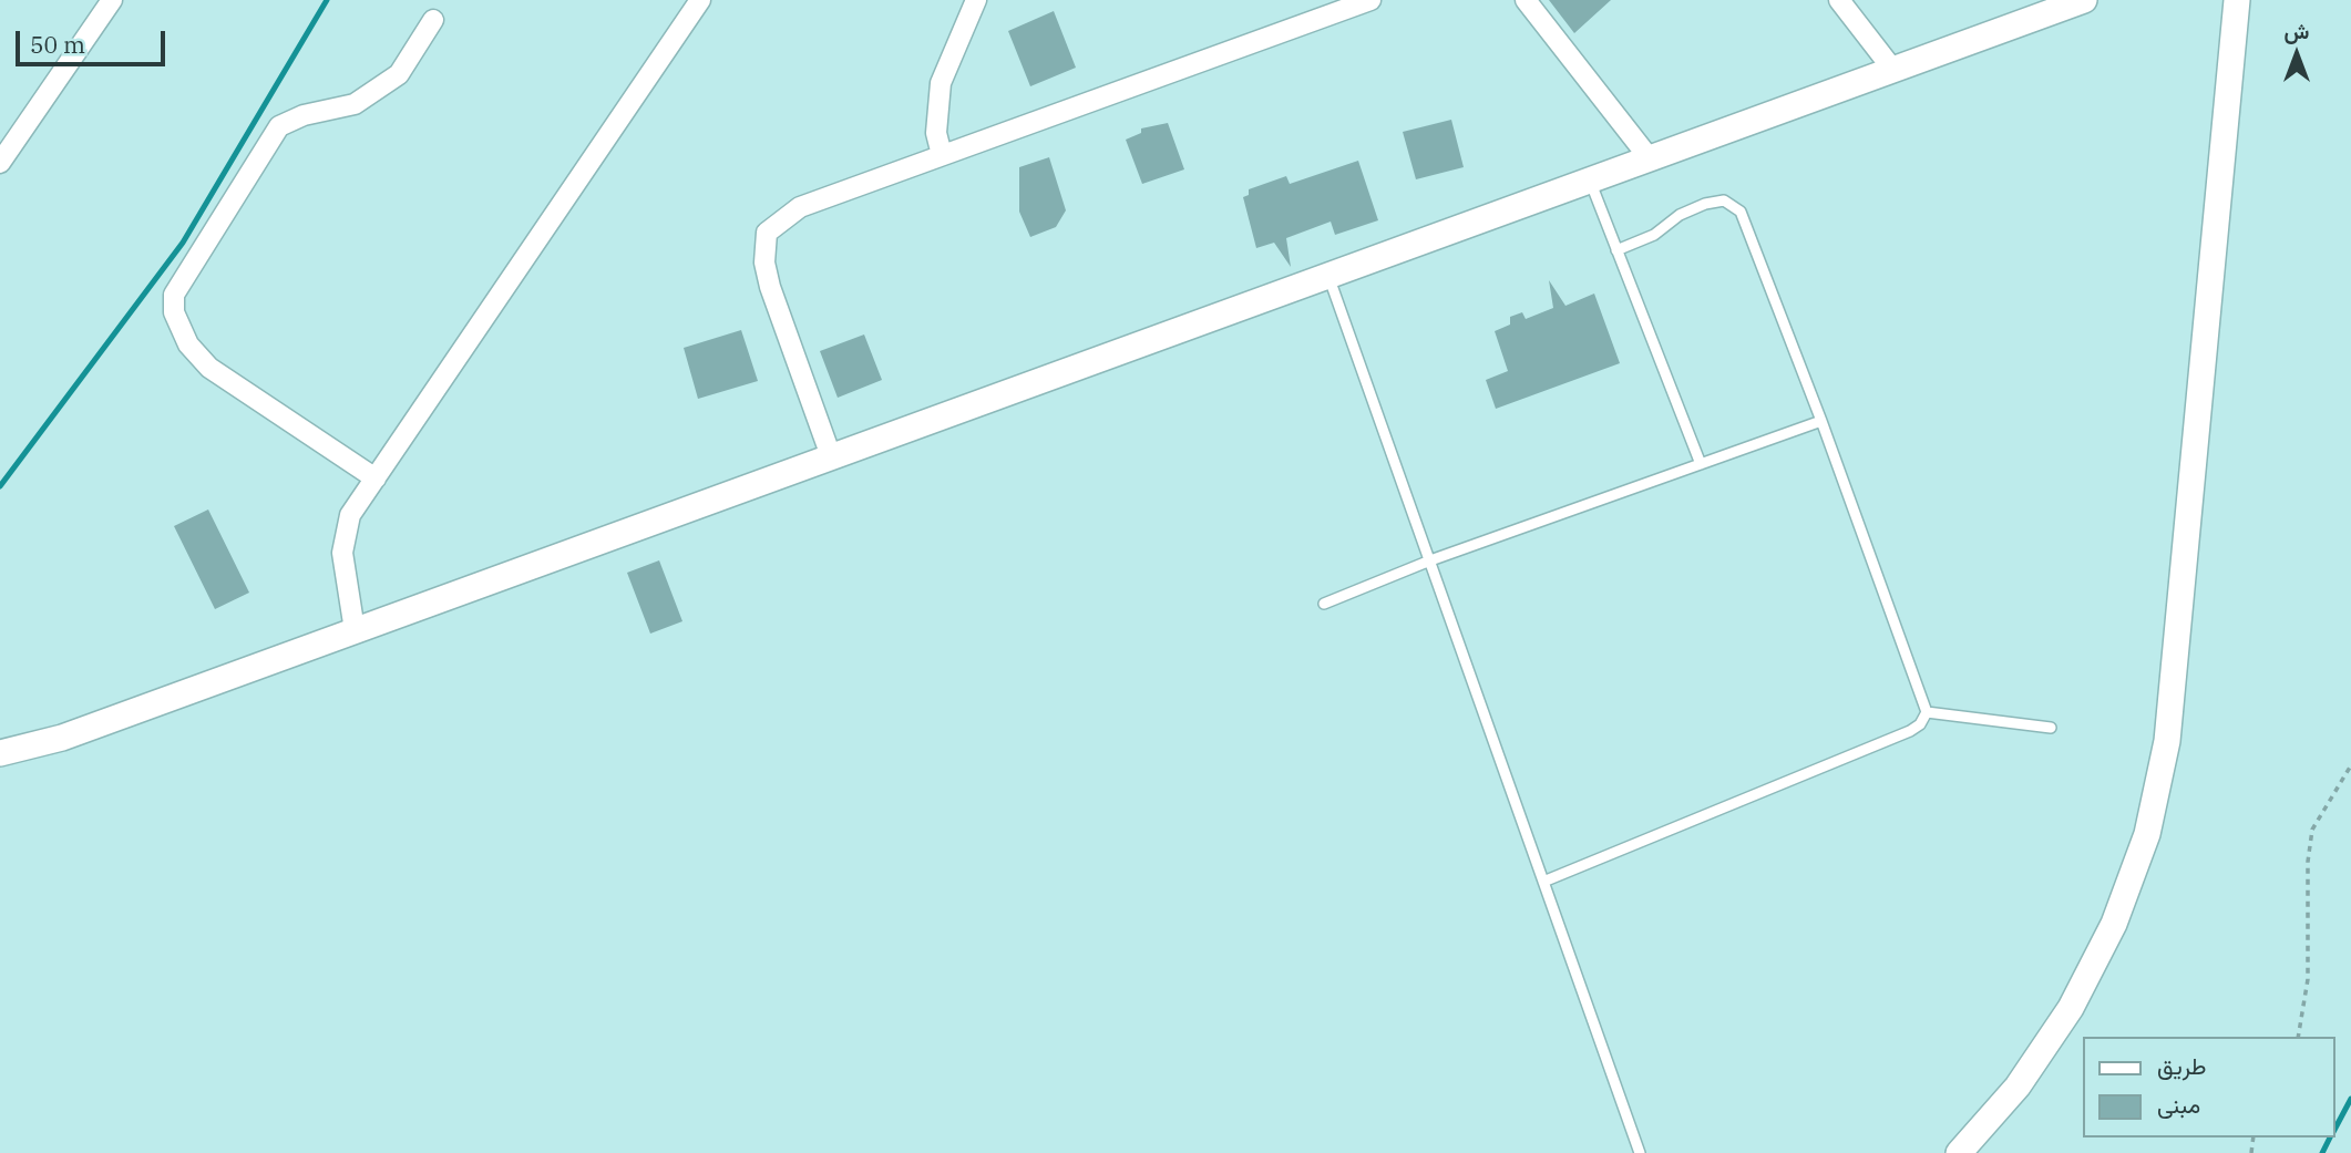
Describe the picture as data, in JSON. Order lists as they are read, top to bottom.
{
  "legend": ["طريق", "مبنى"],
  "scale_bar": "50 m",
  "north": "top"
}
